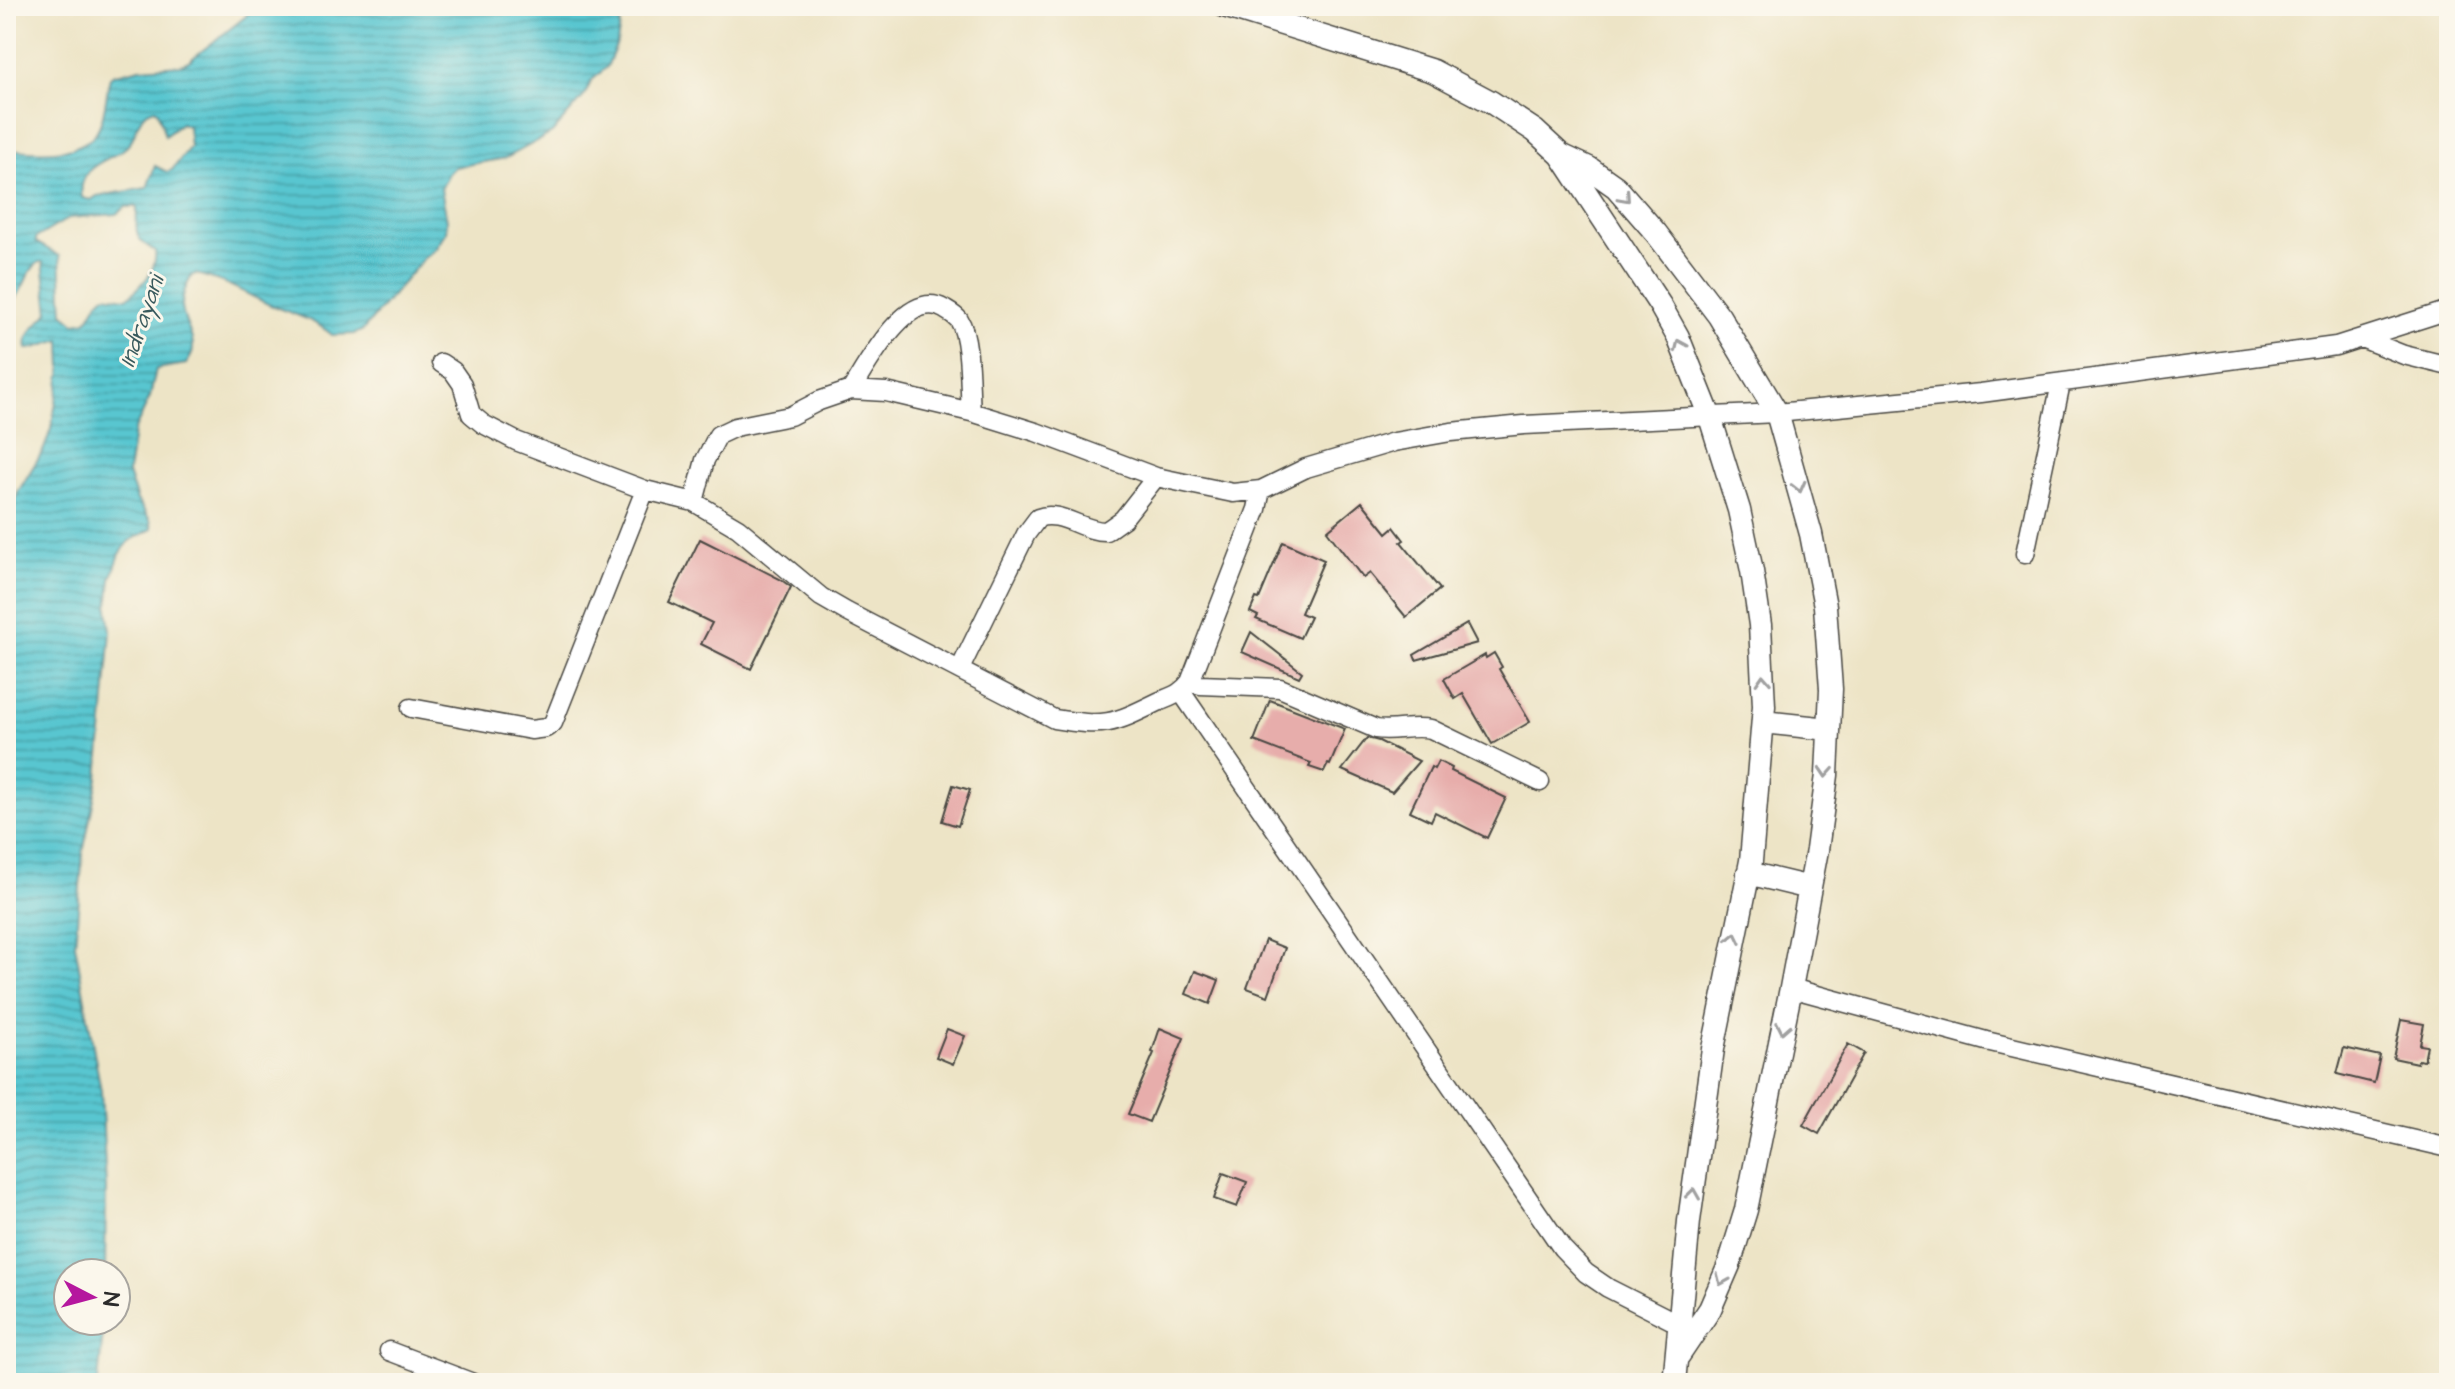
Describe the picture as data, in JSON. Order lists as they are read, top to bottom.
{
  "water": ["Indrayani"],
  "north": "right"
}
